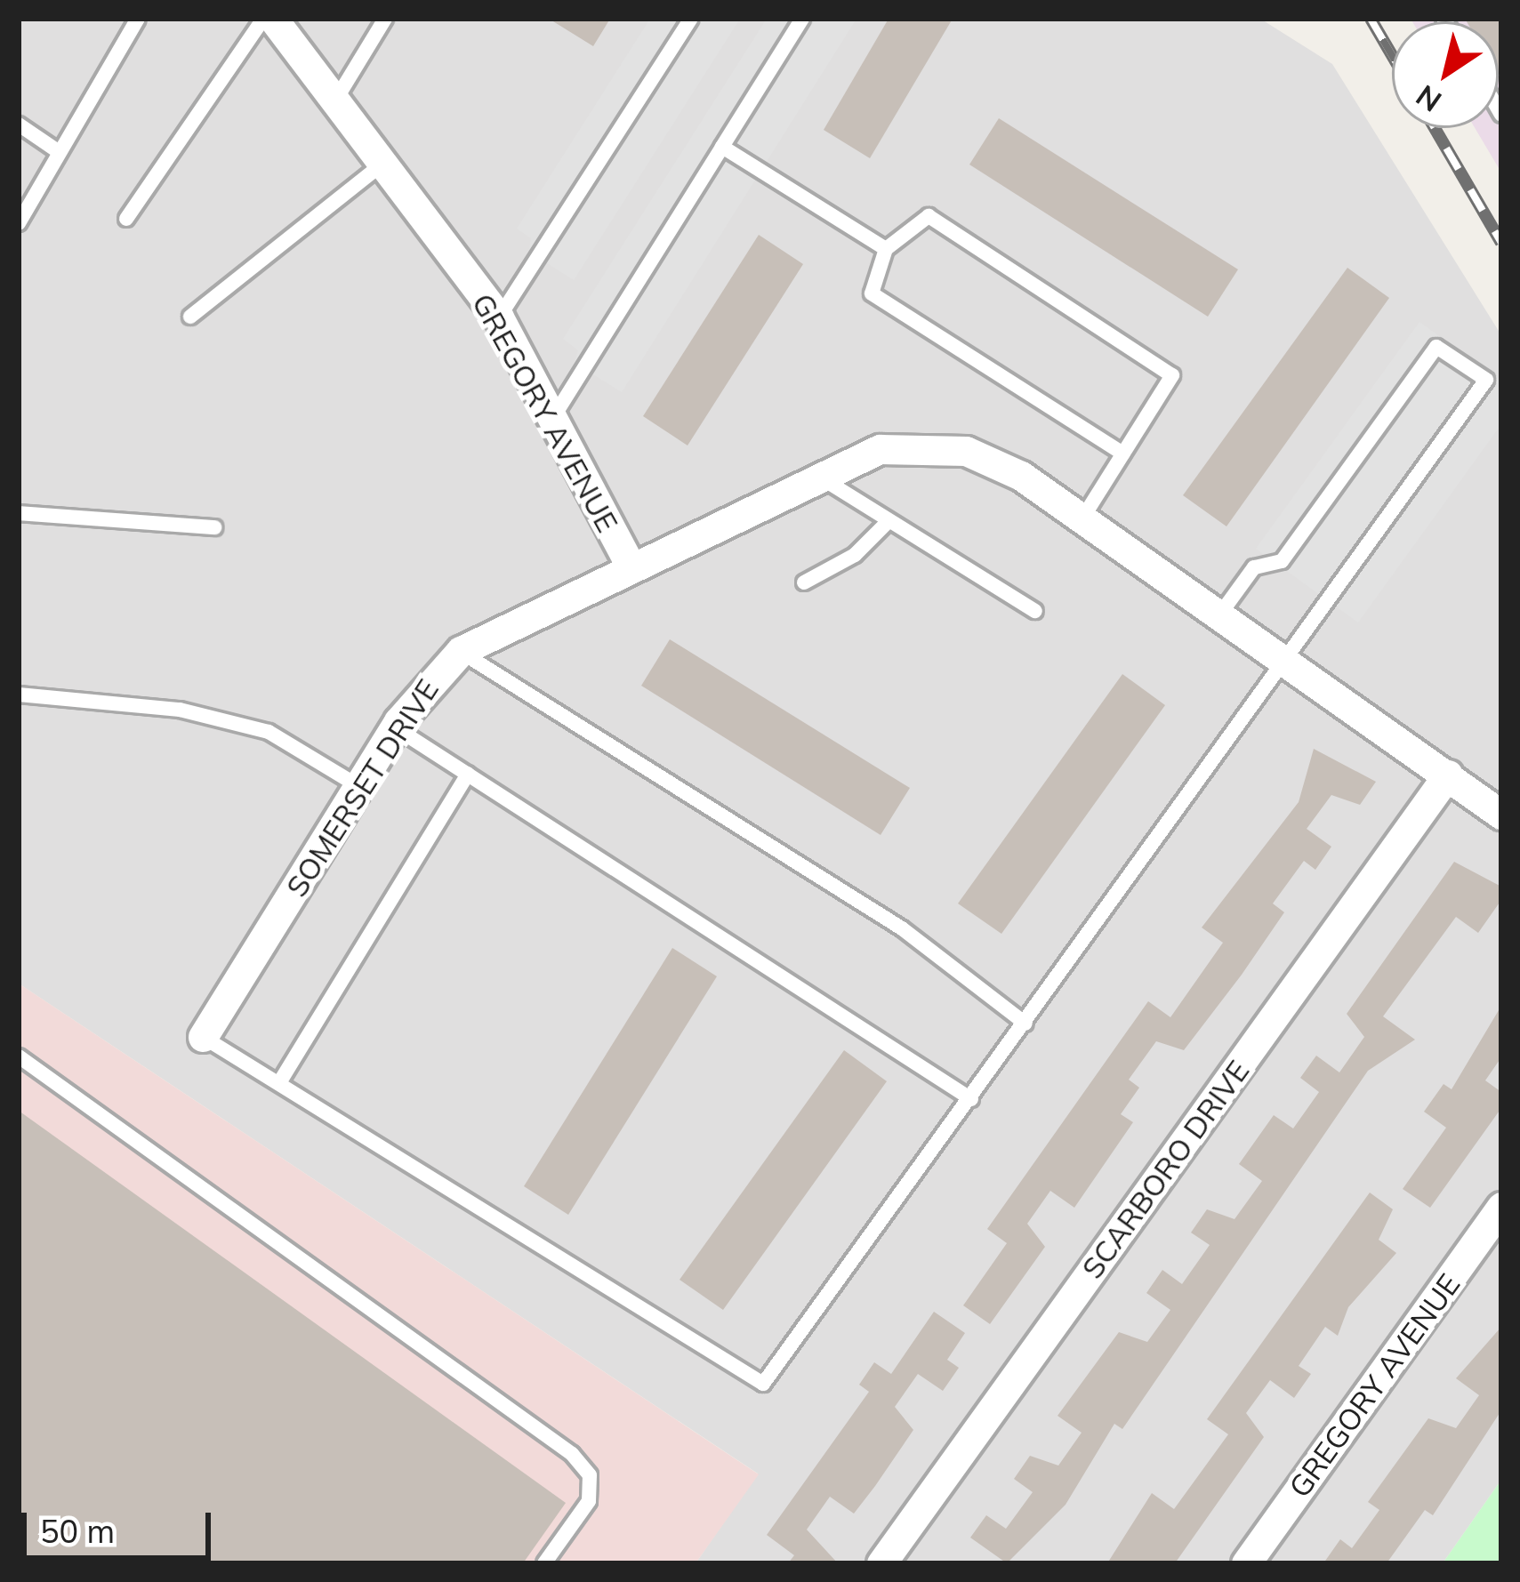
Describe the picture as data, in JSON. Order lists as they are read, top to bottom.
{
  "streets": {
    "street": ["GREGORY AVENUE", "SOMERSET DRIVE", "SCARBORO DRIVE"]
  },
  "crossings": [
    ["GREGORY AVENUE", "SOMERSET DRIVE"],
    ["GREGORY AVENUE", "SCARBORO DRIVE"]
  ],
  "scale_bar": "50 m",
  "north": "bottom left"
}
